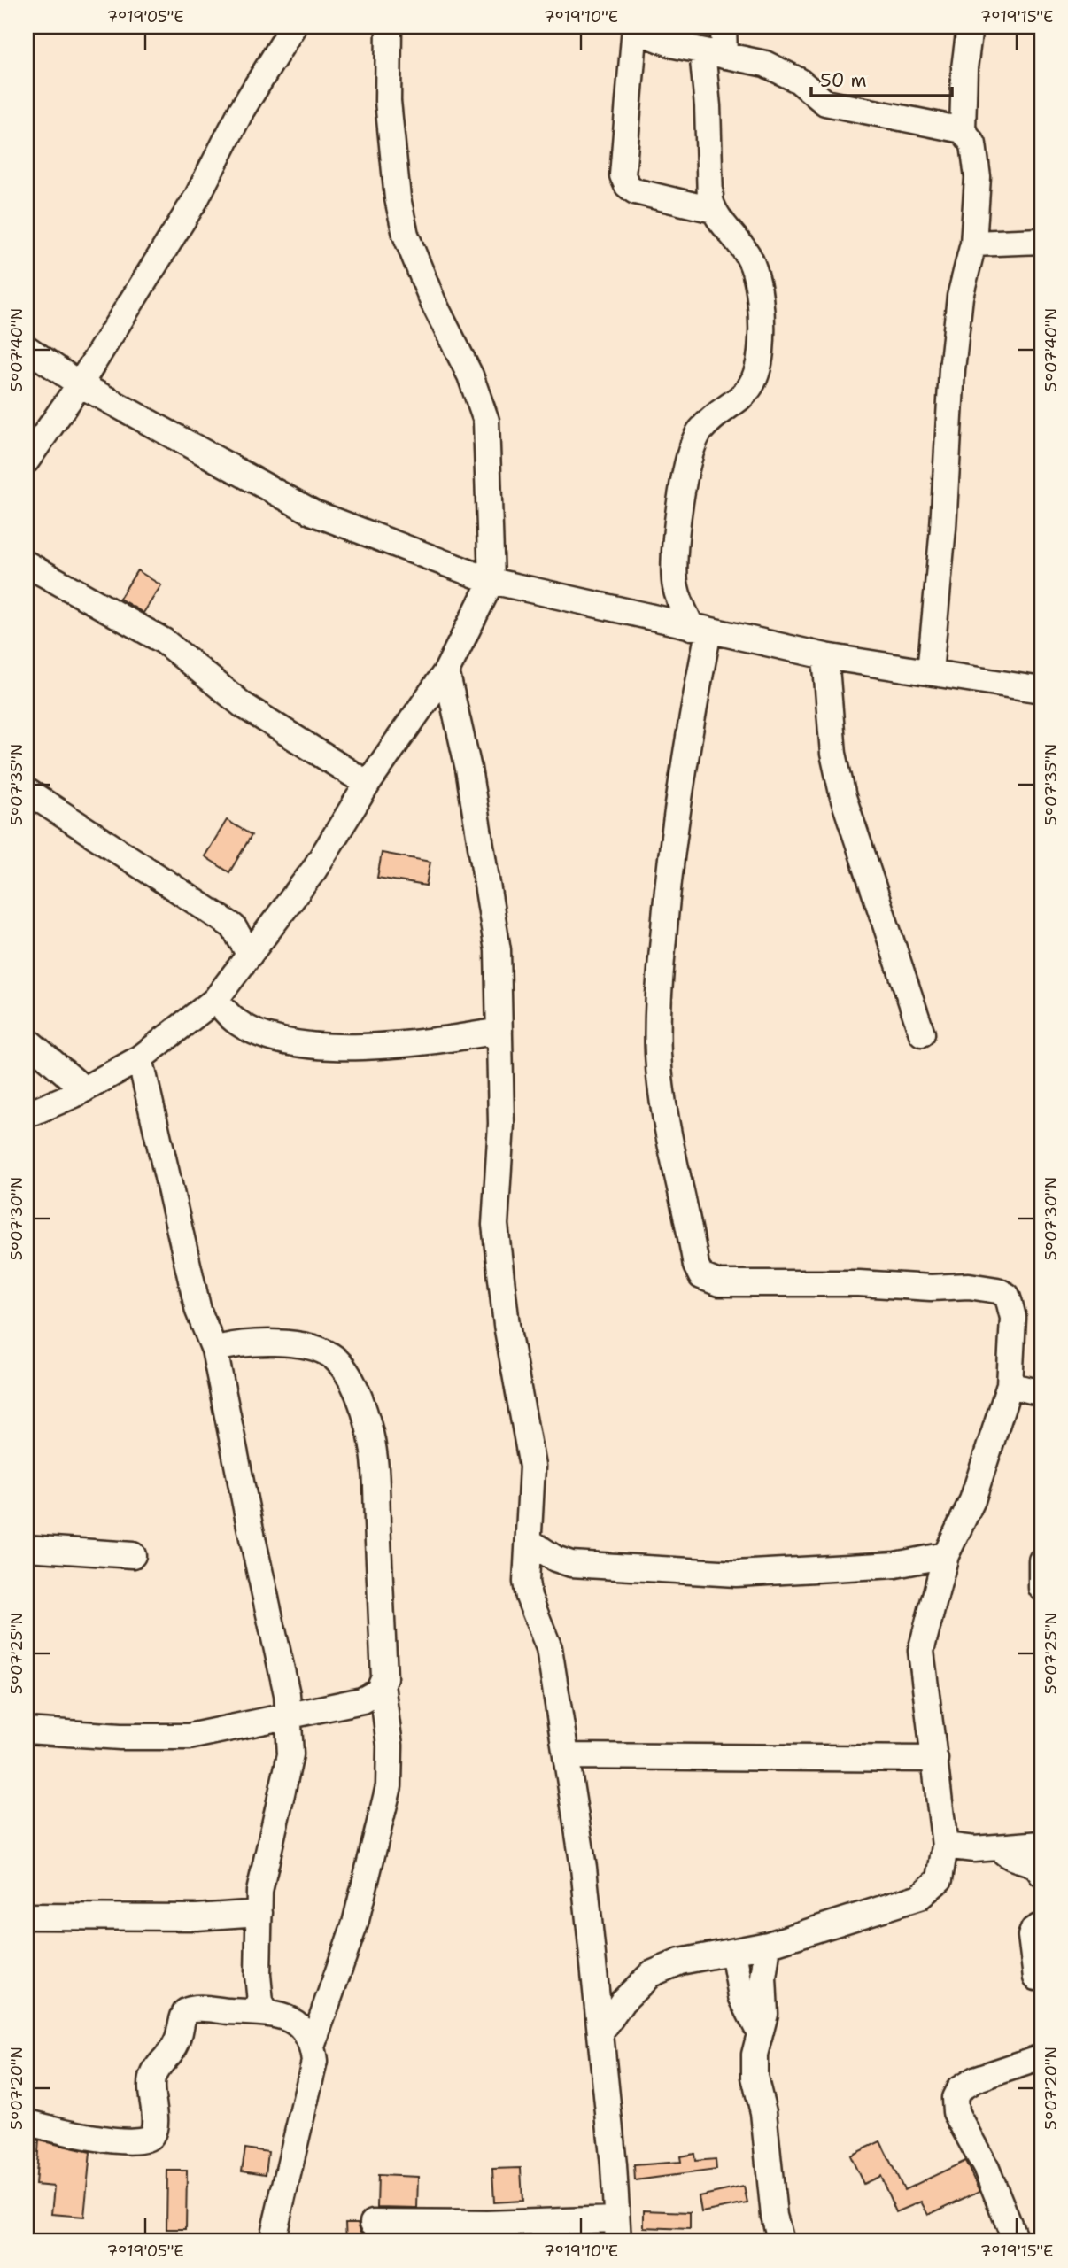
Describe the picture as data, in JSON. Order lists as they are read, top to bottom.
{
  "scale_bar": "50 m",
  "coordinates": [
    "7°19'05\"E",
    "7°19'10\"E",
    "7°19'15\"E",
    "5°07'40\"N",
    "5°07'35\"N",
    "5°07'30\"N",
    "5°07'25\"N",
    "5°07'20\"N"
  ]
}
